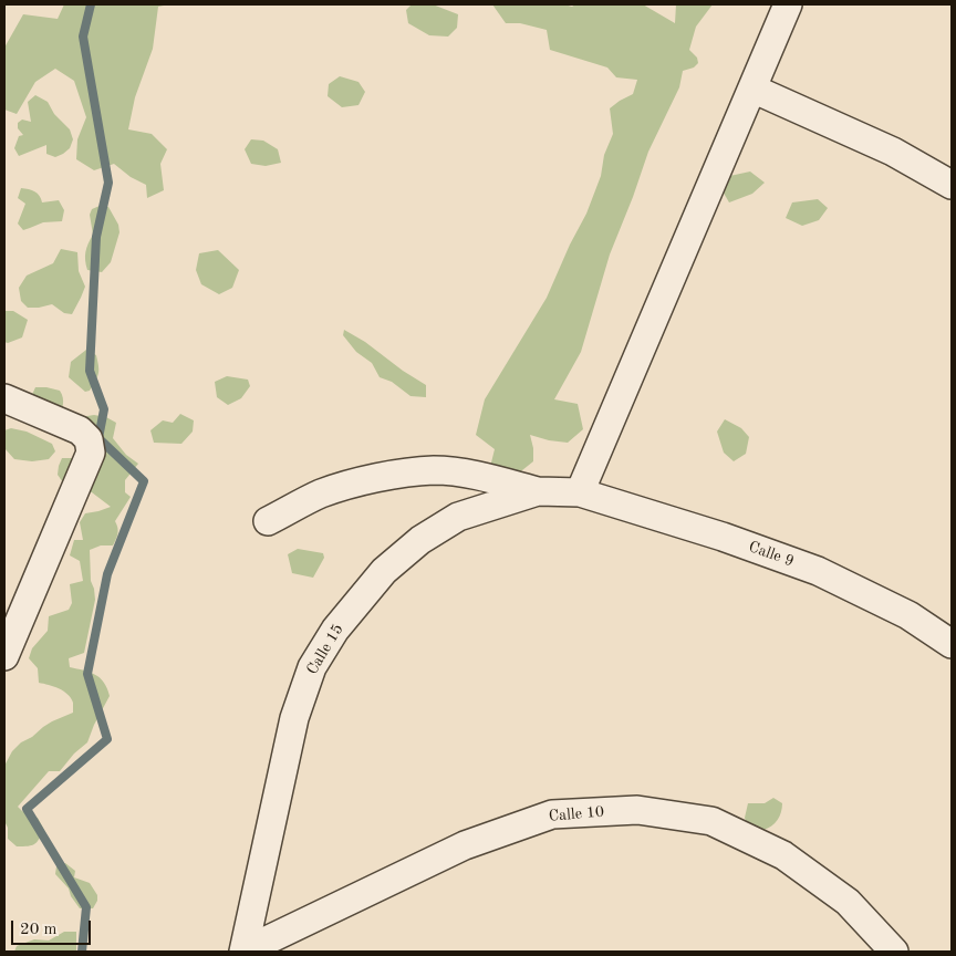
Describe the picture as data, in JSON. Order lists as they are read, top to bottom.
{
  "streets": {
    "street": ["Calle 9", "Calle 15", "Calle 10"]
  },
  "crossings": [
    ["Calle 9", "Calle 15"],
    ["Calle 15", "Calle 10"]
  ],
  "scale_bar": "20 m"
}
